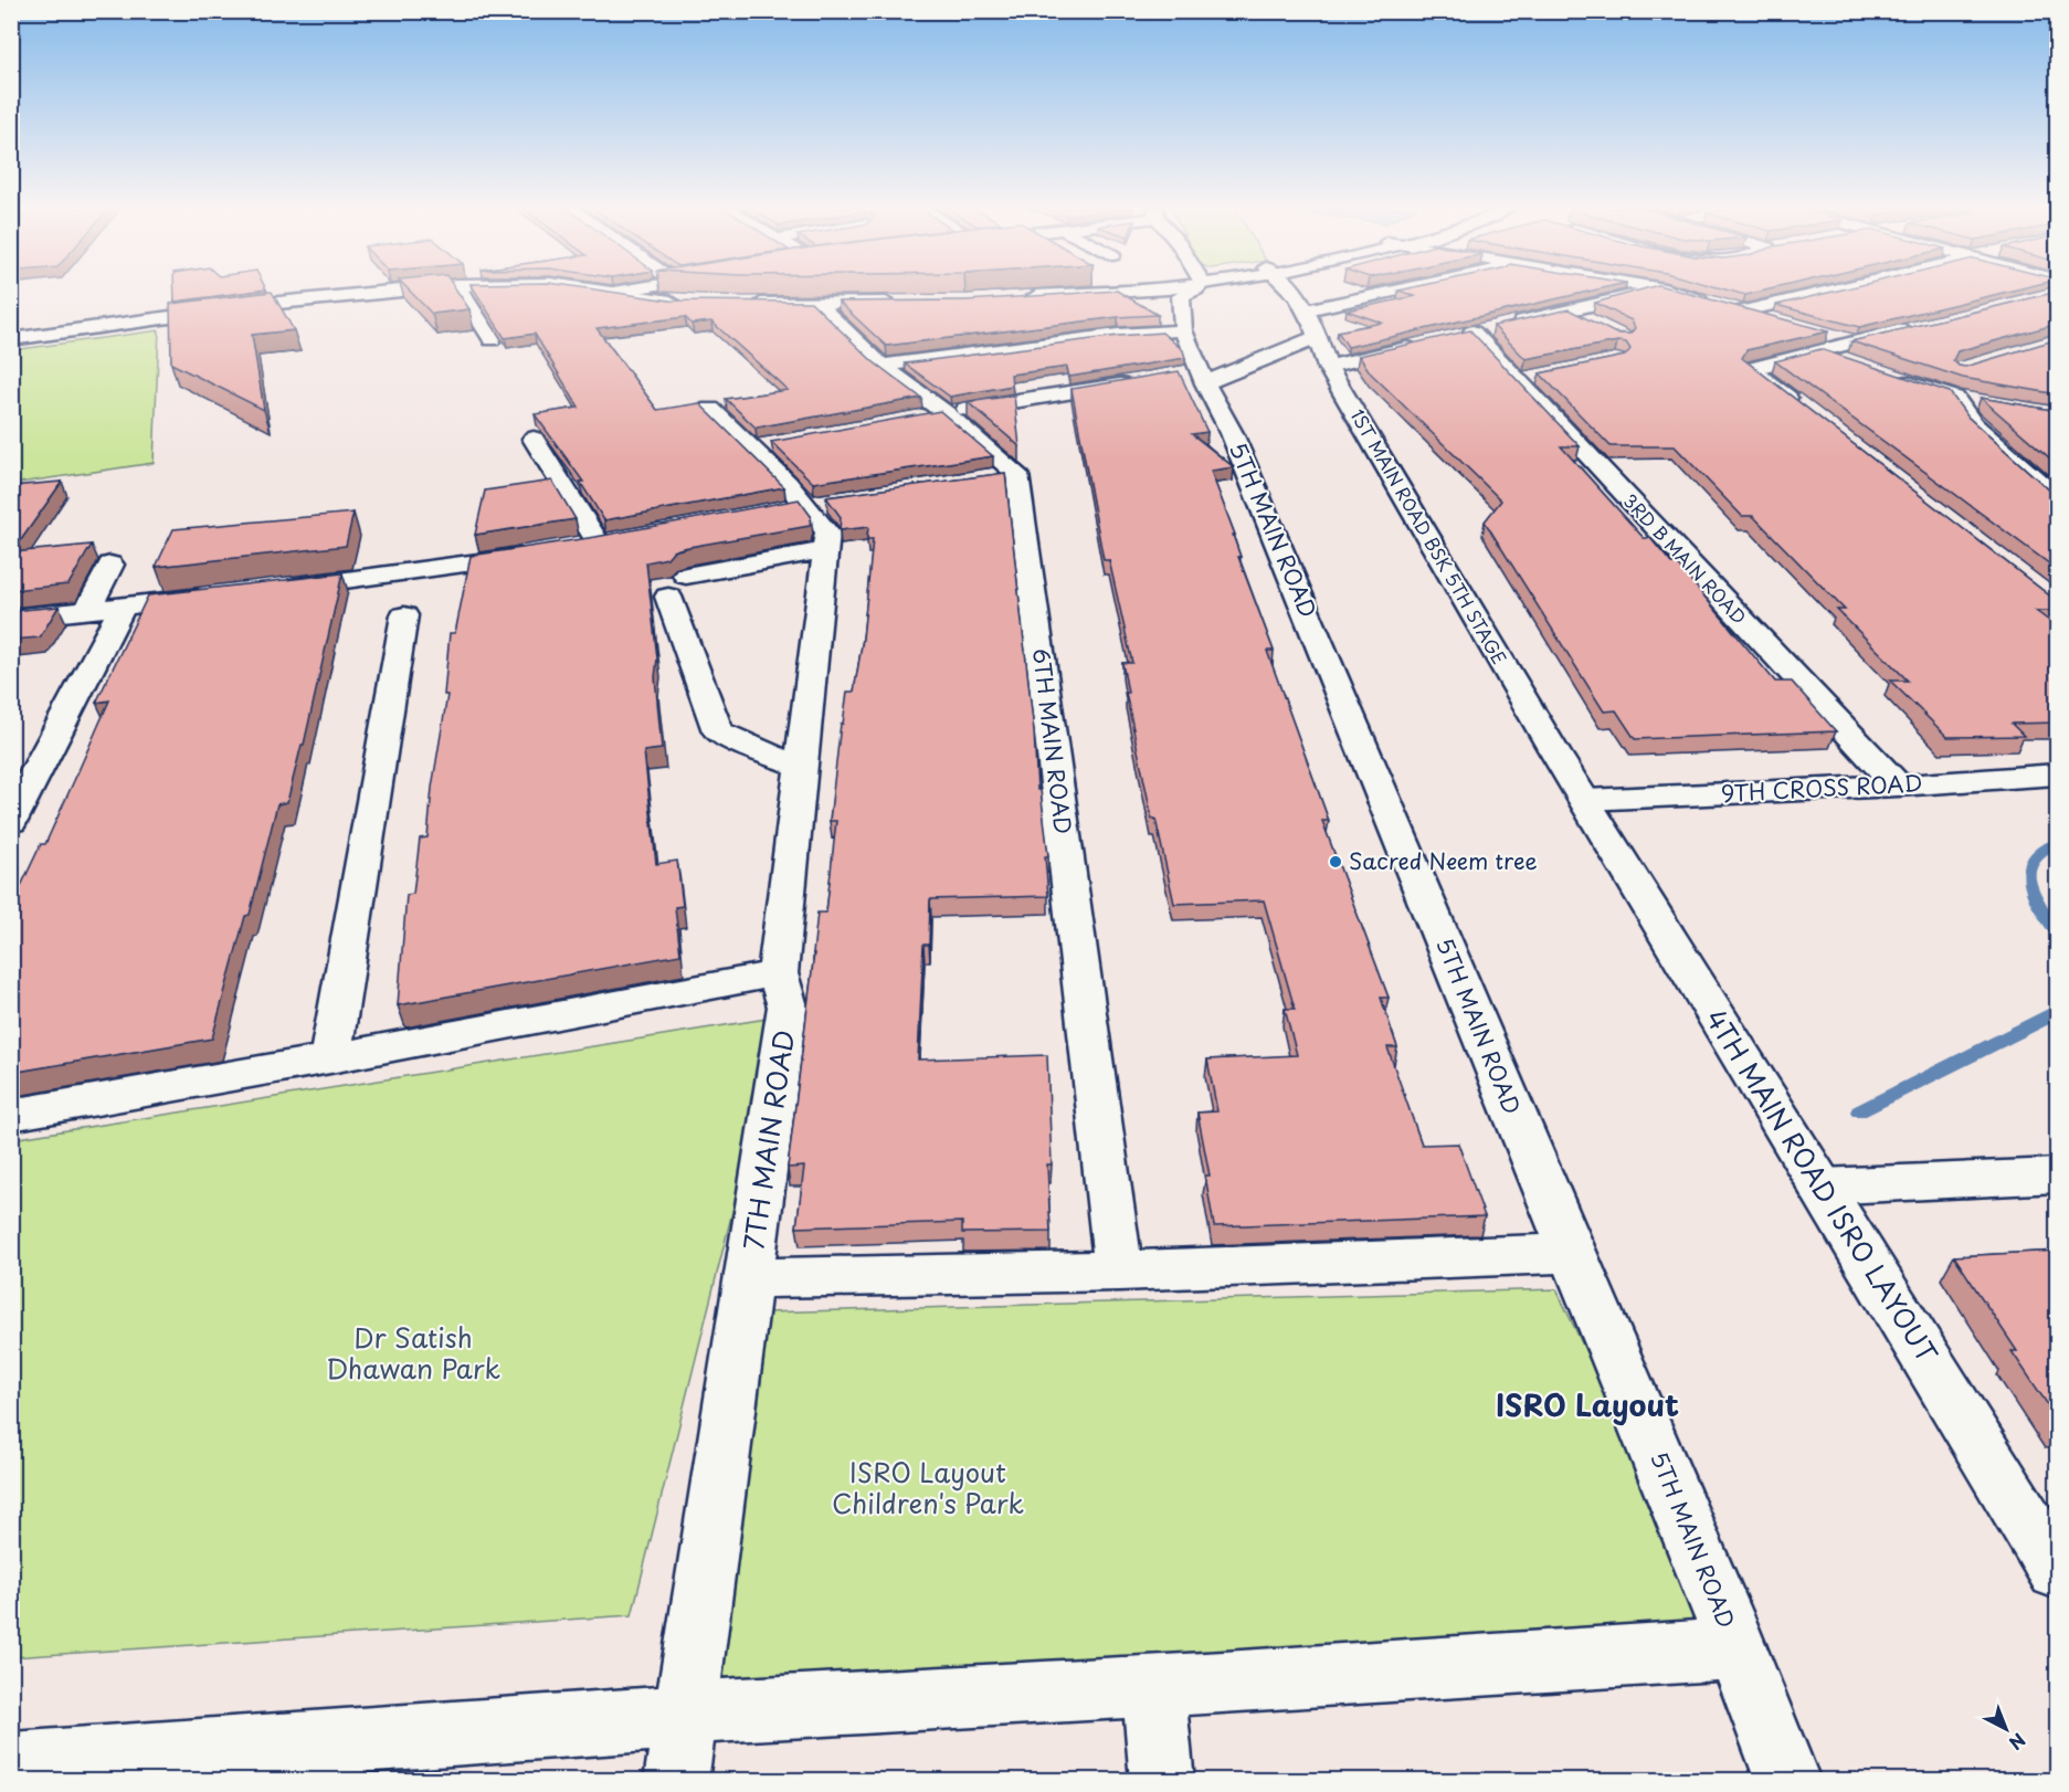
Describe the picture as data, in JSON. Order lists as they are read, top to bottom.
{
  "streets": {
    "street": [
      "5TH MAIN ROAD",
      "1ST MAIN ROAD BSK 5TH STAGE",
      "3RD B MAIN ROAD",
      "6TH MAIN ROAD",
      "9TH CROSS ROAD",
      "7TH MAIN ROAD",
      "4TH MAIN ROAD ISRO LAYOUT"
    ]
  },
  "crossings": [
    ["1ST MAIN ROAD BSK 5TH STAGE", "9TH CROSS ROAD"],
    ["1ST MAIN ROAD BSK 5TH STAGE", "4TH MAIN ROAD ISRO LAYOUT"],
    ["3RD B MAIN ROAD", "9TH CROSS ROAD"],
    ["9TH CROSS ROAD", "4TH MAIN ROAD ISRO LAYOUT"]
  ],
  "districts": ["ISRO Layout"],
  "parks": ["Dr Satish Dhawan Park", "ISRO Layout Children's Park"],
  "places": ["Sacred Neem tree"],
  "north": "bottom right"
}
